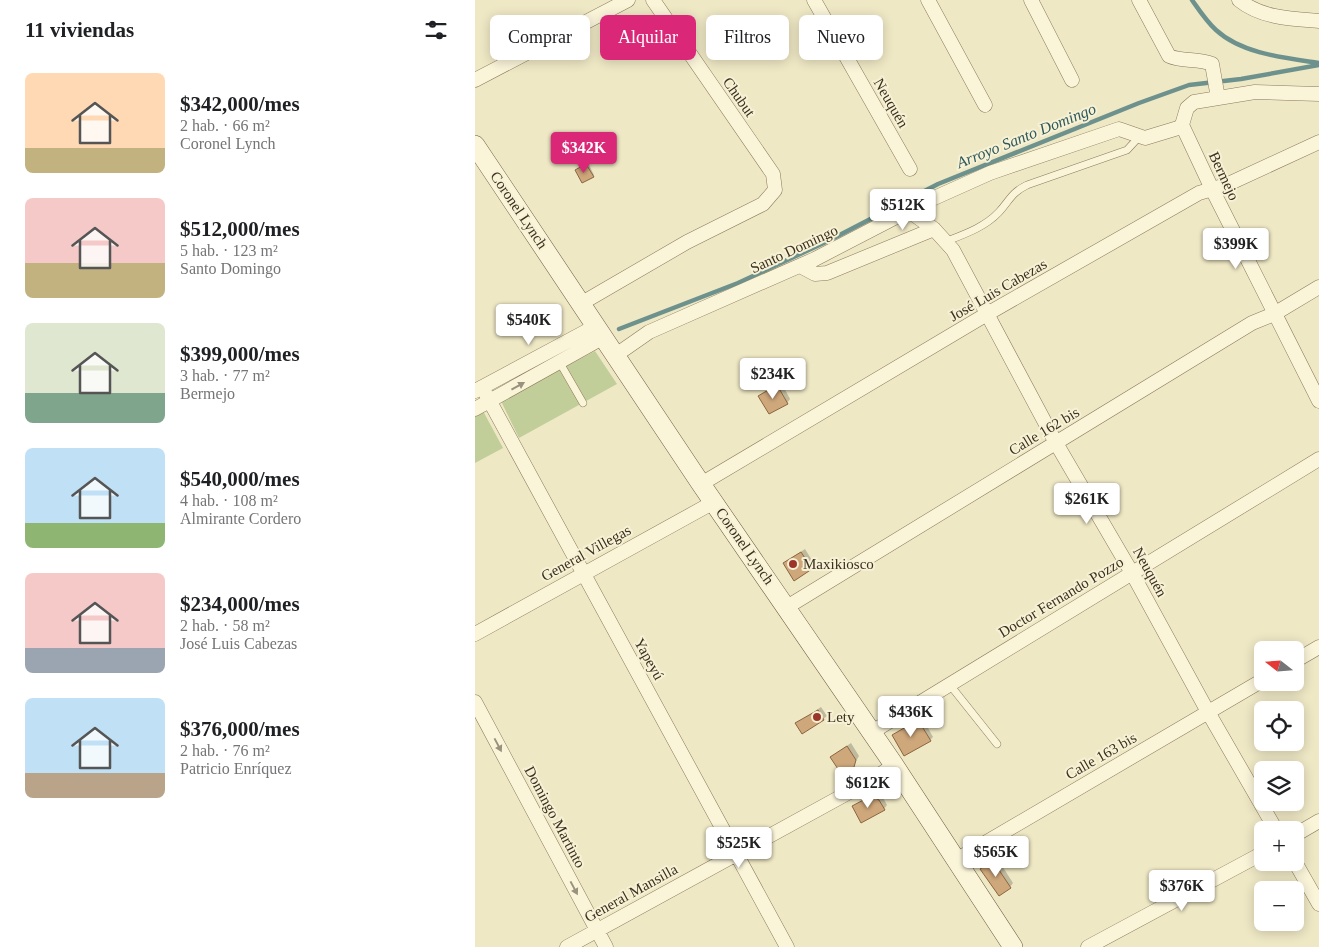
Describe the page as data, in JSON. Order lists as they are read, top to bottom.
{
  "streets": {
    "street": [
      "Chubut",
      "Neuquén",
      "Bermejo",
      "Coronel Lynch",
      "Santo Domingo",
      "José Luis Cabezas",
      "Calle 162 bis",
      "General Villegas",
      "Doctor Fernando Pozzo",
      "Yapeyú",
      "Calle 163 bis",
      "Domingo Martinto",
      "General Mansilla"
    ]
  },
  "crossings": [
    ["Chubut", "Coronel Lynch"],
    ["Neuquén", "Santo Domingo"],
    ["Neuquén", "José Luis Cabezas"],
    ["Neuquén", "Calle 162 bis"],
    ["Neuquén", "Doctor Fernando Pozzo"],
    ["Neuquén", "Calle 163 bis"],
    ["Bermejo", "Santo Domingo"],
    ["Bermejo", "José Luis Cabezas"],
    ["Bermejo", "Calle 162 bis"],
    ["Coronel Lynch", "Santo Domingo"],
    ["Coronel Lynch", "José Luis Cabezas"],
    ["Coronel Lynch", "Calle 162 bis"],
    ["Coronel Lynch", "General Villegas"],
    ["Coronel Lynch", "Doctor Fernando Pozzo"],
    ["Coronel Lynch", "Calle 163 bis"],
    ["Coronel Lynch", "General Mansilla"],
    ["General Villegas", "Yapeyú"],
    ["Yapeyú", "General Mansilla"],
    ["Domingo Martinto", "General Mansilla"]
  ],
  "one_way": ["Domingo Martinto"],
  "water": ["Arroyo Santo Domingo"],
  "places": ["Maxikiosco", "Lety"],
  "north": "left",
  "page": {
    "heading": "11 viviendas",
    "chip": [
      "Comprar",
      "Alquilar",
      "Filtros",
      "Nuevo"
    ],
    "list": [
      {
        "name": "$342,000/mes",
        "note": "2 hab. · 66 m² · Coronel Lynch"
      },
      {
        "name": "$512,000/mes",
        "note": "5 hab. · 123 m² · Santo Domingo"
      },
      {
        "name": "$399,000/mes",
        "note": "3 hab. · 77 m² · Bermejo"
      },
      {
        "name": "$540,000/mes",
        "note": "4 hab. · 108 m² · Almirante Cordero"
      },
      {
        "name": "$234,000/mes",
        "note": "2 hab. · 58 m² · José Luis Cabezas"
      },
      {
        "name": "$376,000/mes",
        "note": "2 hab. · 76 m² · Patricio Enríquez"
      }
    ],
    "price": [
      "$342K",
      "$512K",
      "$399K",
      "$540K",
      "$234K",
      "$261K",
      "$436K",
      "$612K",
      "$525K",
      "$565K",
      "$376K"
    ],
    "map_buttons": ["+", "−"]
  }
}
